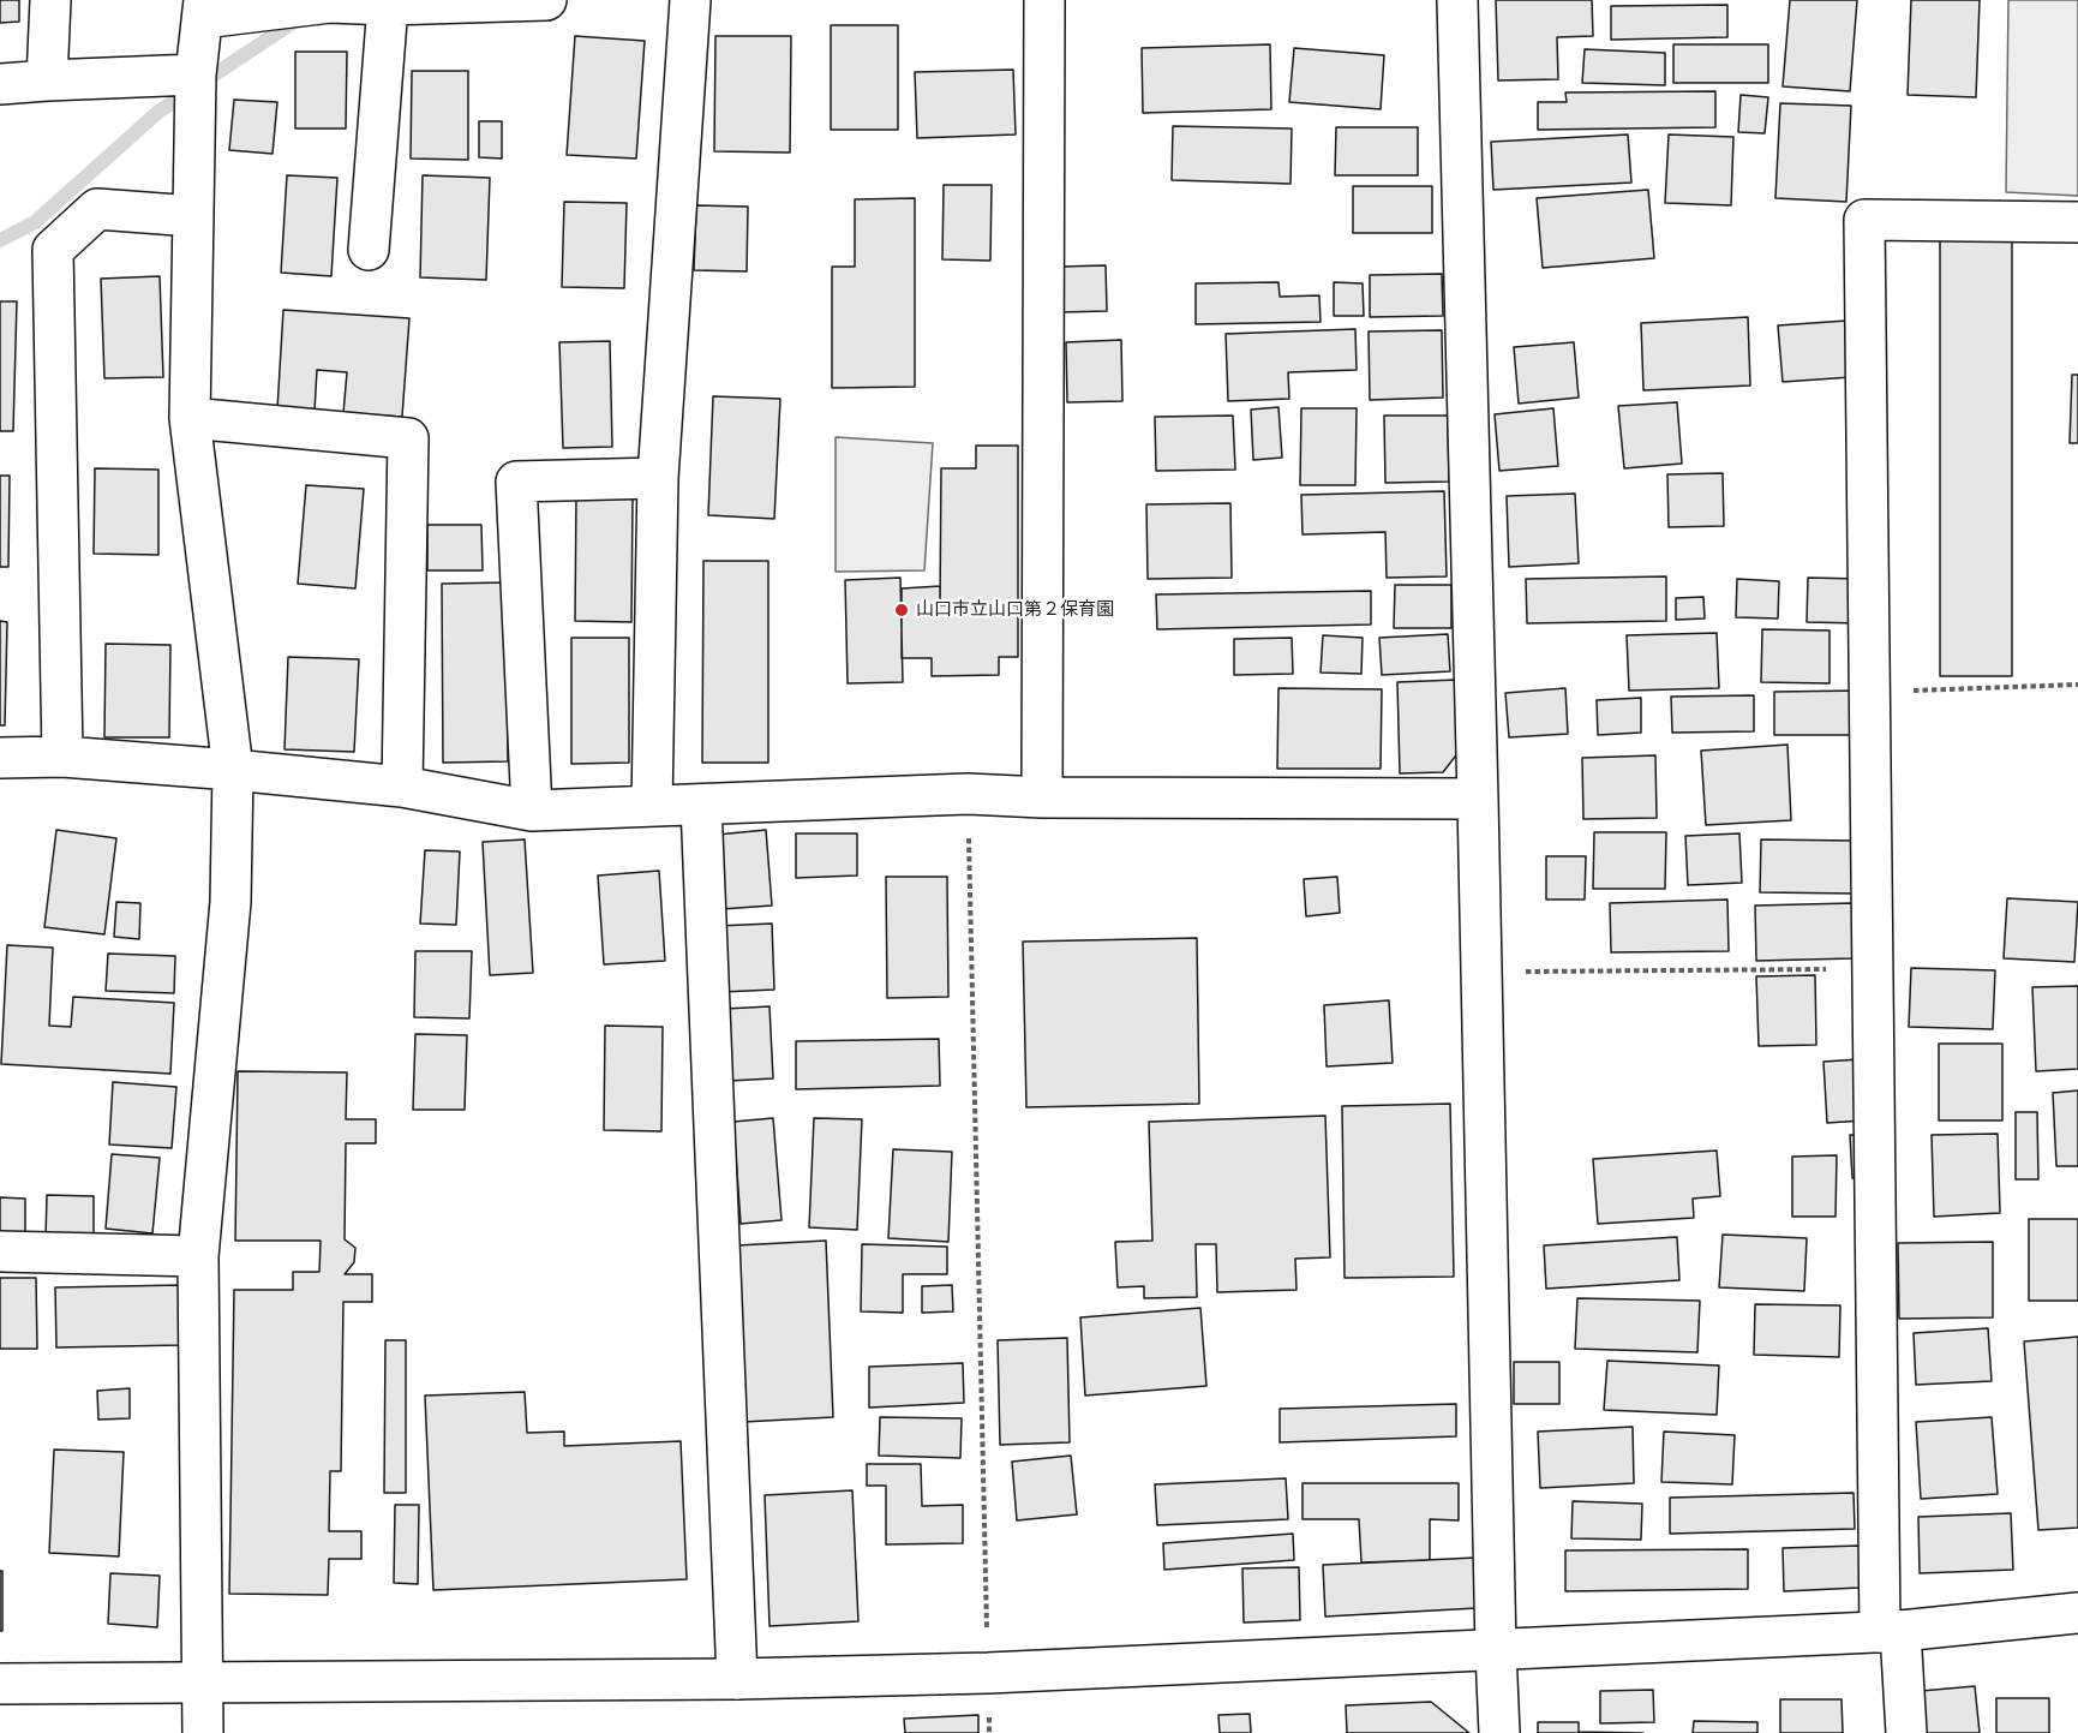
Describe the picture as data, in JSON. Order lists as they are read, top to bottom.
{
  "places": ["山口市立山口第２保育園"]
}
